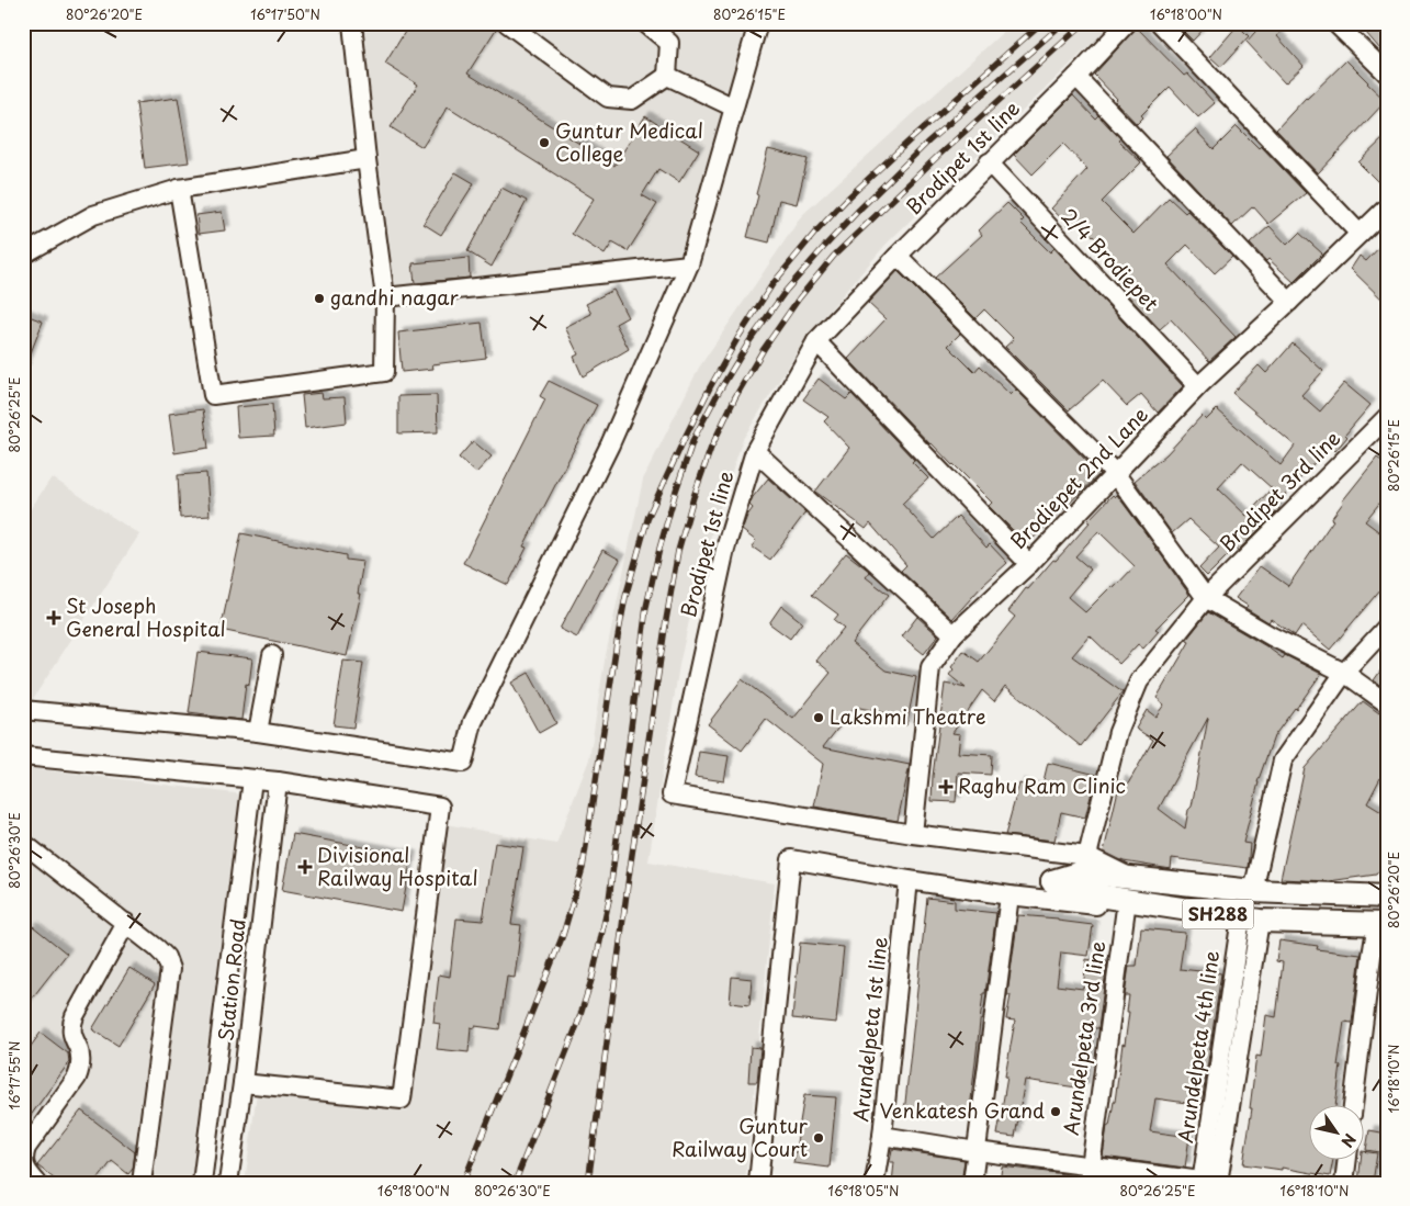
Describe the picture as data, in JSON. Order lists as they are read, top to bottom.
{
  "streets": {
    "main road": ["SH288"],
    "street": [
      "Brodipet 1st line",
      "2/4 Brodiepet",
      "Brodiepet 2nd Lane",
      "Brodipet 3rd line",
      "Station Road",
      "Arundelpeta 1st line",
      "Arundelpeta 3rd line",
      "Arundelpeta 4th line"
    ]
  },
  "crossings": [
    ["Brodipet 1st line", "2/4 Brodiepet"],
    ["Brodipet 1st line", "Brodiepet 2nd Lane"],
    ["Brodipet 1st line", "Brodipet 3rd line"],
    ["Brodipet 1st line", "SH288"],
    ["2/4 Brodiepet", "Brodiepet 2nd Lane"],
    ["SH288", "Arundelpeta 3rd line"],
    ["SH288", "Arundelpeta 4th line"]
  ],
  "places": {
    "other": [
      "Guntur Medical College",
      "gandhi nagar",
      "Lakshmi Theatre",
      "Venkatesh Grand",
      "Guntur Railway Court"
    ],
    "health": ["St Joseph General Hospital", "Raghu Ram Clinic", "Divisional Railway Hospital"]
  },
  "north": "bottom right",
  "coordinates": [
    "80°26'20\"E",
    "16°17'50\"N",
    "80°26'15\"E",
    "16°18'00\"N",
    "80°26'25\"E",
    "80°26'30\"E",
    "16°17'55\"N",
    "16°18'10\"N",
    "16°18'05\"N"
  ]
}
